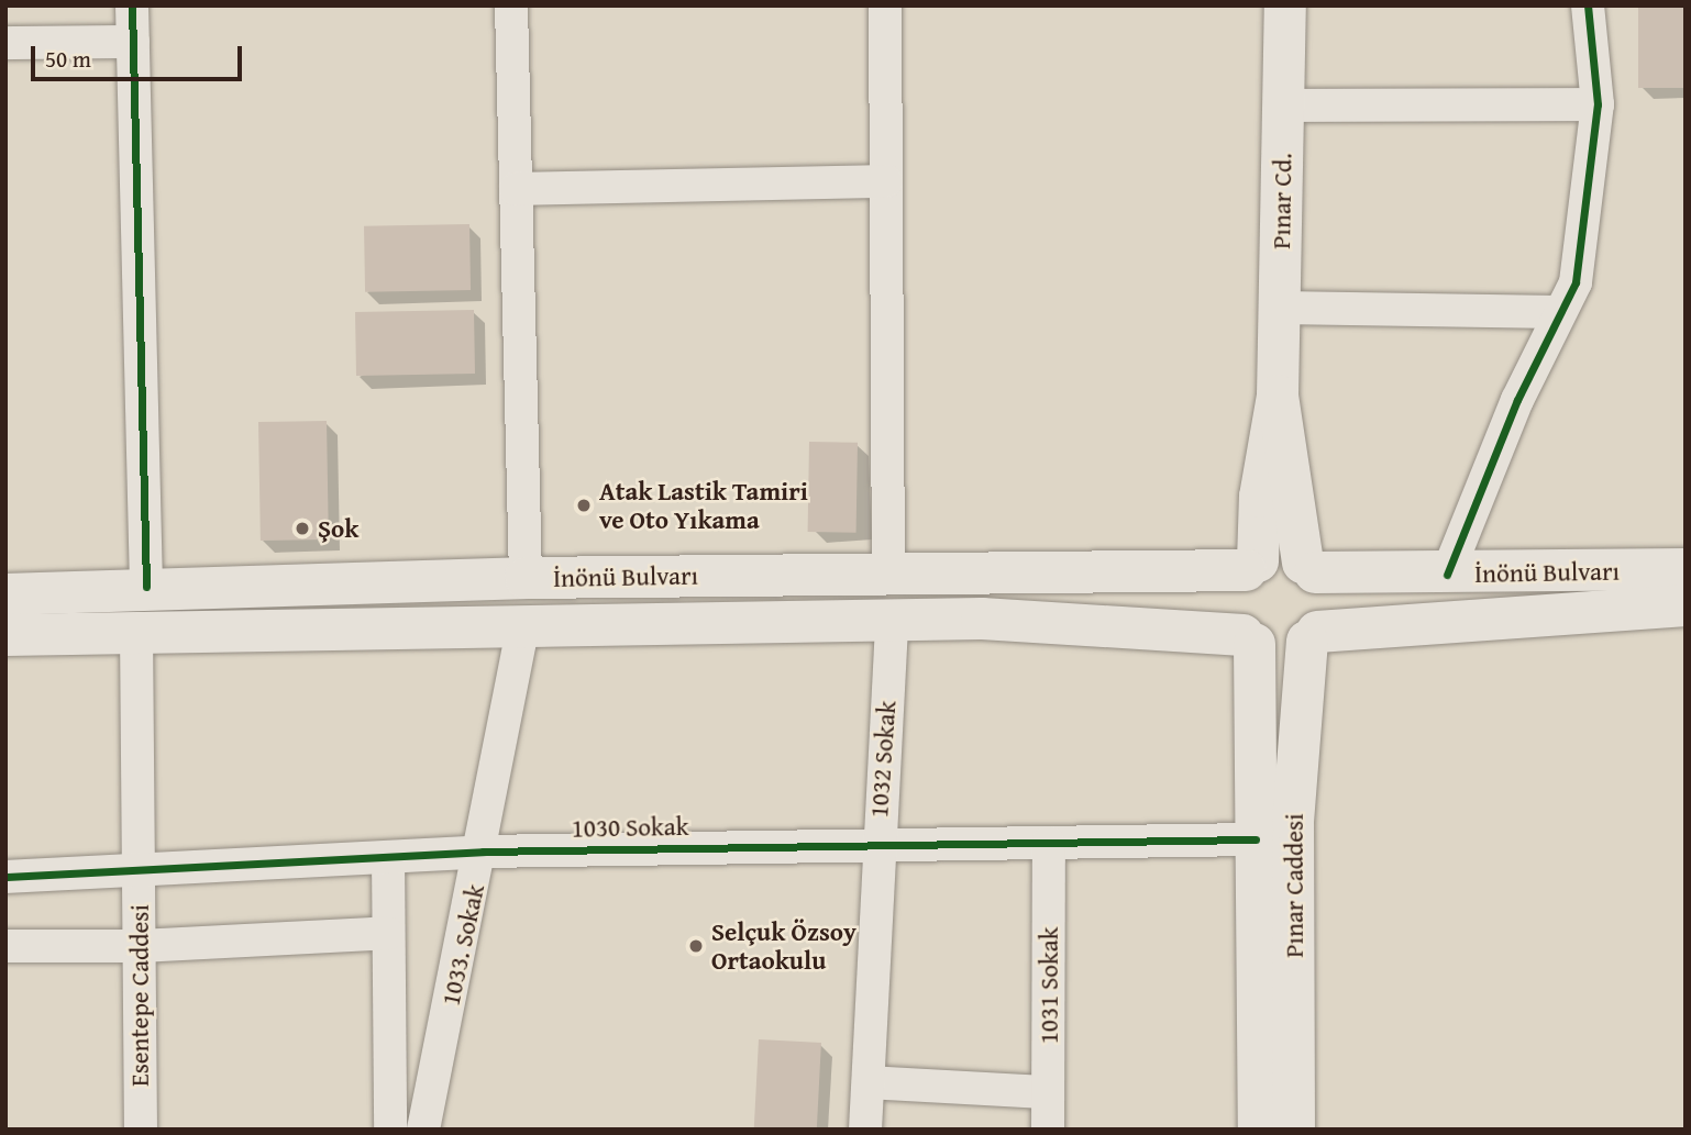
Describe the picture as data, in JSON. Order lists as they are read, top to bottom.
{
  "streets": {
    "main road": ["Pınar Cd.", "İnönü Bulvarı", "Pınar Caddesi"],
    "street": [
      "1032 Sokak",
      "1030 Sokak",
      "1033. Sokak",
      "1031 Sokak",
      "Esentepe Caddesi"
    ]
  },
  "crossings": [
    ["İnönü Bulvarı", "1032 Sokak"],
    ["İnönü Bulvarı", "Pınar Caddesi"],
    ["İnönü Bulvarı", "1033. Sokak"],
    ["İnönü Bulvarı", "Esentepe Caddesi"],
    ["1032 Sokak", "1030 Sokak"],
    ["1030 Sokak", "Pınar Caddesi"],
    ["1030 Sokak", "1033. Sokak"],
    ["1030 Sokak", "1031 Sokak"],
    ["1030 Sokak", "Esentepe Caddesi"]
  ],
  "places": ["Atak Lastik Tamiri ve Oto Yıkama", "Şok", "Selçuk Özsoy Ortaokulu"],
  "scale_bar": "50 m"
}
